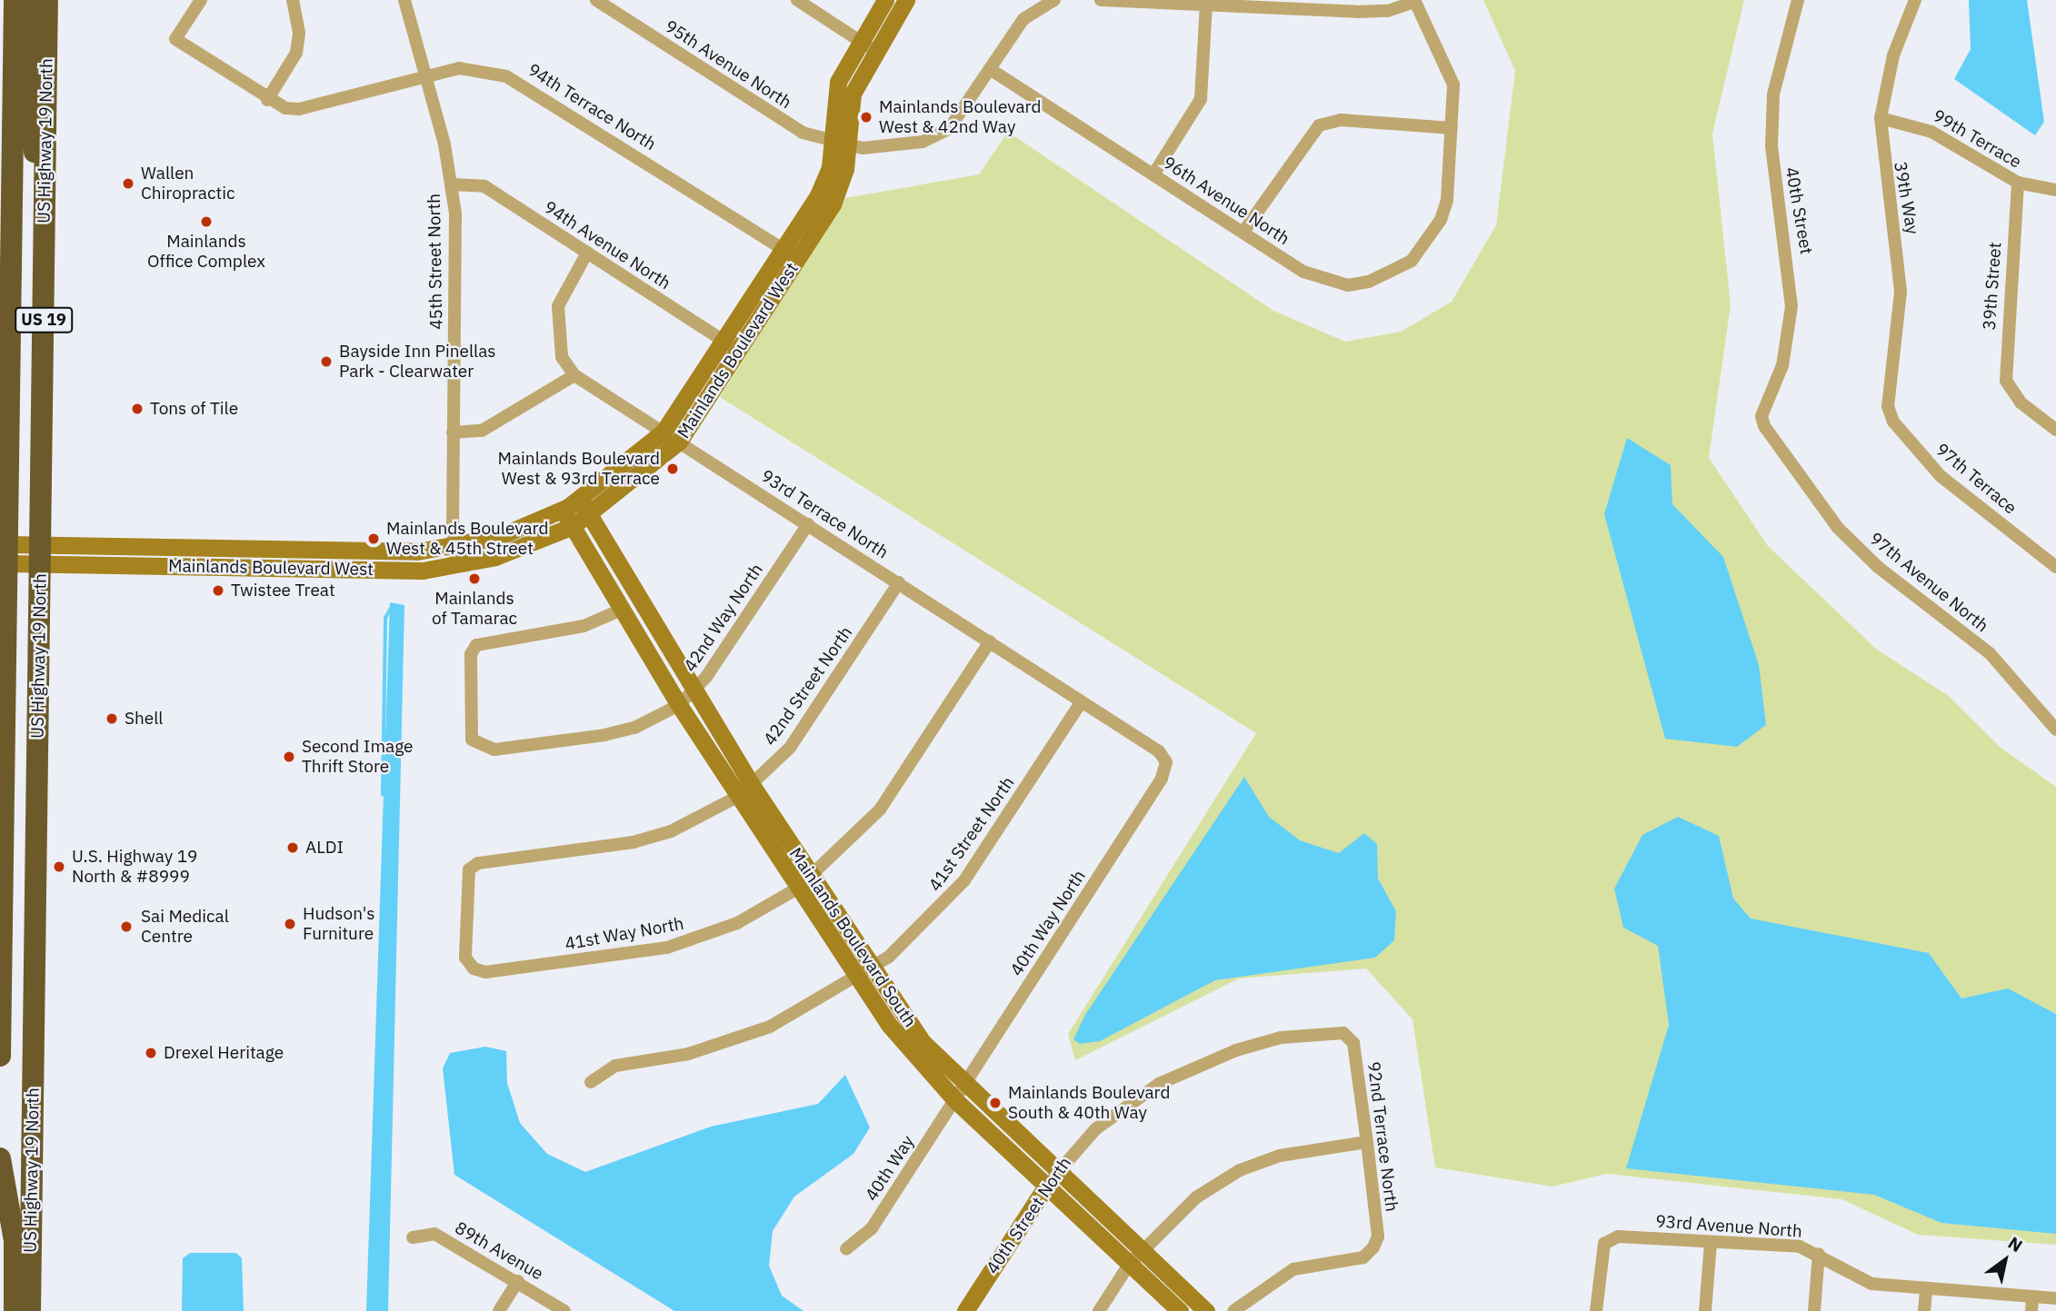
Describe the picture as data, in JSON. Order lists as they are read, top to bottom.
{
  "streets": {
    "highway": ["US Highway 19 North", "US 19"],
    "street": [
      "95th Avenue North",
      "94th Terrace North",
      "99th Terrace",
      "39th Way",
      "96th Avenue North",
      "40th Street",
      "94th Avenue North",
      "45th Street North",
      "39th Street",
      "Mainlands Boulevard West",
      "97th Terrace",
      "93rd Terrace North",
      "97th Avenue North",
      "42nd Way North",
      "42nd Street North",
      "41st Street North",
      "40th Way North",
      "41st Way North",
      "Mainlands Boulevard South",
      "92nd Terrace North",
      "40th Way",
      "40th Street North",
      "93rd Avenue North",
      "89th Avenue"
    ]
  },
  "crossings": [
    ["95th Avenue North", "Mainlands Boulevard West"],
    ["94th Terrace North", "45th Street North"],
    ["94th Terrace North", "Mainlands Boulevard West"],
    ["99th Terrace", "39th Way"],
    ["99th Terrace", "39th Street"],
    ["US Highway 19 North", "Mainlands Boulevard West"],
    ["39th Way", "97th Terrace"],
    ["40th Street", "97th Avenue North"],
    ["94th Avenue North", "45th Street North"],
    ["94th Avenue North", "Mainlands Boulevard West"],
    ["45th Street North", "Mainlands Boulevard West"],
    ["Mainlands Boulevard West", "93rd Terrace North"],
    ["Mainlands Boulevard West", "Mainlands Boulevard South"],
    ["93rd Terrace North", "42nd Way North"],
    ["93rd Terrace North", "42nd Street North"],
    ["93rd Terrace North", "41st Street North"],
    ["93rd Terrace North", "40th Way North"],
    ["93rd Terrace North", "41st Way North"],
    ["42nd Way North", "Mainlands Boulevard South"],
    ["42nd Street North", "41st Way North"],
    ["42nd Street North", "Mainlands Boulevard South"],
    ["41st Street North", "Mainlands Boulevard South"],
    ["40th Way North", "Mainlands Boulevard South"],
    ["40th Way North", "40th Way"],
    ["41st Way North", "Mainlands Boulevard South"],
    ["Mainlands Boulevard South", "40th Way"],
    ["Mainlands Boulevard South", "40th Street North"],
    ["92nd Terrace North", "40th Street North"]
  ],
  "places": [
    "Mainlands Boulevard West & 42nd Way",
    "Wallen Chiropractic",
    "Mainlands Office Complex",
    "Bayside Inn Pinellas Park - Clearwater",
    "Tons of Tile",
    "Mainlands Boulevard West & 93rd Terrace",
    "Mainlands Boulevard West & 45th Street",
    "Mainlands of Tamarac",
    "Twistee Treat",
    "Shell",
    "Second Image Thrift Store",
    "ALDI",
    "U.S. Highway 19 North & #8999",
    "Hudson's Furniture",
    "Sai Medical Centre",
    "Drexel Heritage",
    "Mainlands Boulevard South & 40th Way"
  ],
  "north": "top right"
}
